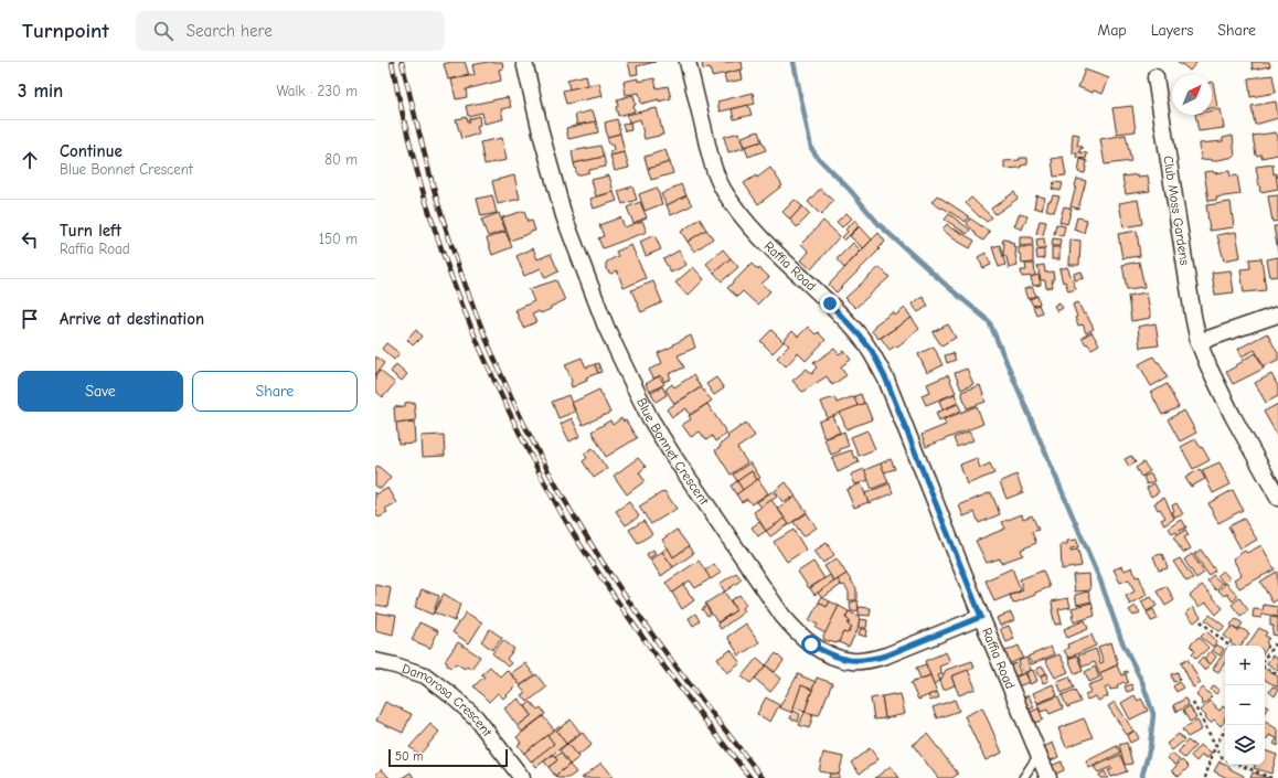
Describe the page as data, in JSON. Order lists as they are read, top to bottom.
{
  "streets": {
    "street": [
      "Club Moss Gardens",
      "Raffia Road",
      "Blue Bonnet Crescent",
      "Damorosa Crescent"
    ]
  },
  "crossings": [
    ["Raffia Road", "Blue Bonnet Crescent"]
  ],
  "scale_bar": "50 m",
  "north": "top right",
  "page": {
    "header": "Turnpoint",
    "search": "Search here",
    "nav": ["Map", "Layers", "Share"],
    "heading": ["3 min", "Walk · 230 m"],
    "list": [
      ["Continue", "Blue Bonnet Crescent", "80 m"],
      ["Turn left", "Raffia Road", "150 m"],
      "Arrive at destination"
    ],
    "buttons": ["Save", "Share"],
    "map_buttons": ["+", "−"],
    "scale": "50 m"
  }
}
